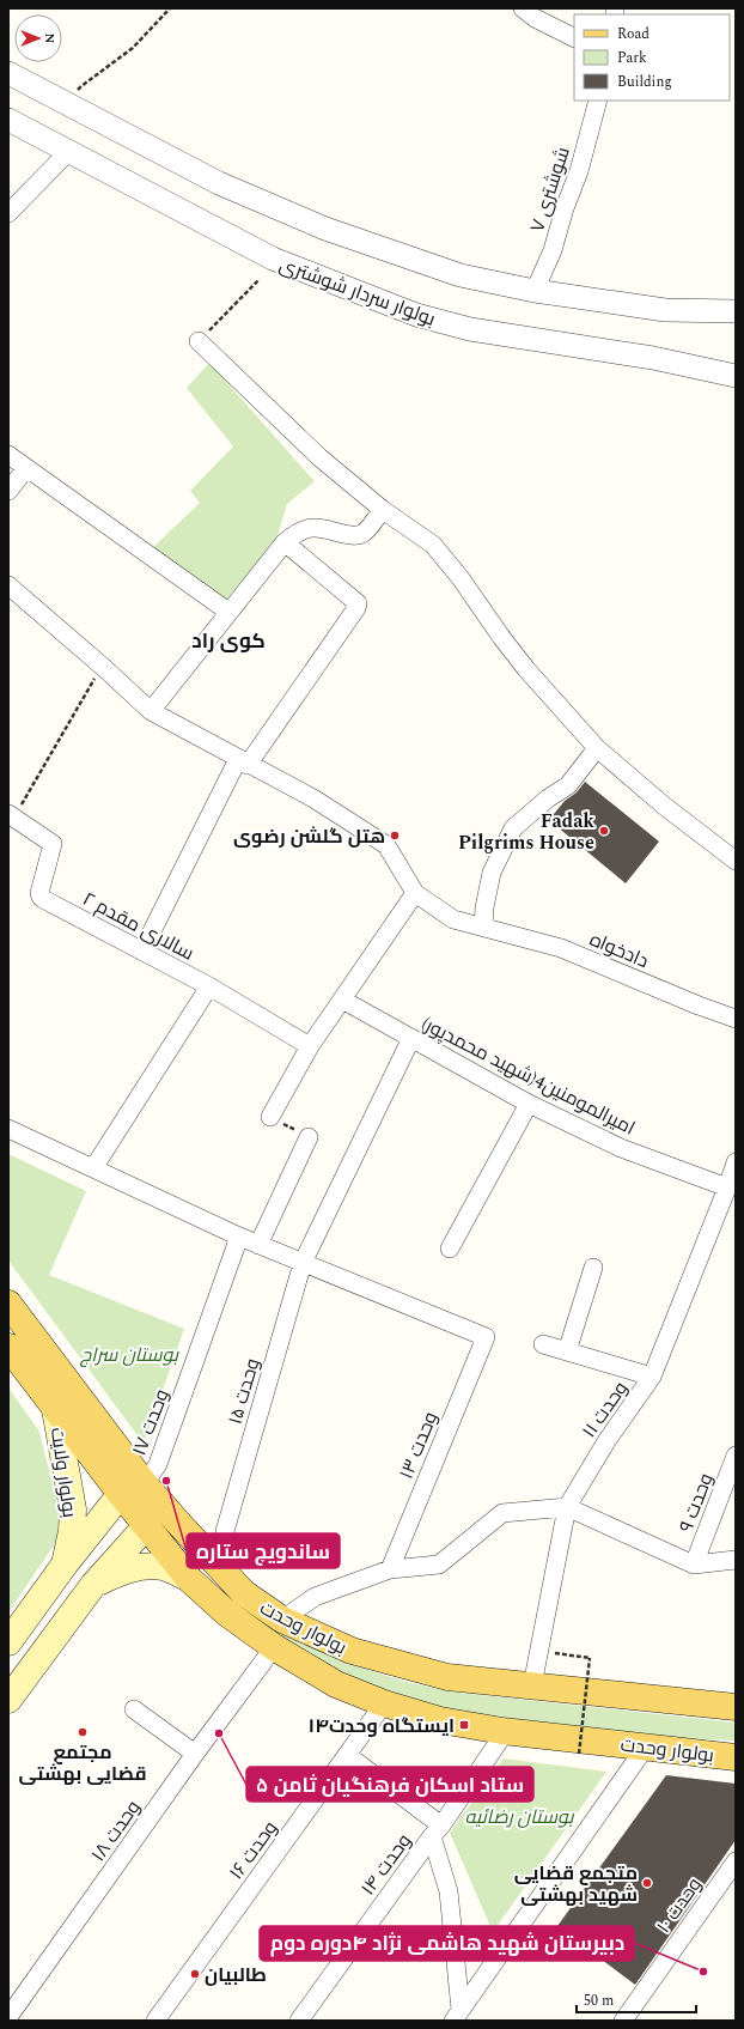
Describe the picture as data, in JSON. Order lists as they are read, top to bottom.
{
  "streets": {
    "main road": ["بولوار ولایت", "بولوار وحدت"],
    "street": [
      "شوشتری ۷",
      "بولوار سردار شوشتری",
      "سالاری مقدم ۲",
      "دادخواه",
      "امیرالمومنین4(شهید محمدپور)",
      "وحدت ۱۵",
      "وحدت ۱۱",
      "وحدت ۱۷",
      "وحدت ۱۳",
      "وحدت ۹",
      "وحدت ۱۸",
      "وحدت ۱۶",
      "وحدت ۱۴",
      "وحدت ۱۰"
    ]
  },
  "crossings": [
    ["امیرالمومنین4(شهید محمدپور)", "وحدت ۱۵"],
    ["امیرالمومنین4(شهید محمدپور)", "وحدت ۱۱"],
    ["وحدت ۱۵", "وحدت ۱۳"],
    ["وحدت ۱۱", "بولوار وحدت"],
    ["وحدت ۱۷", "بولوار ولایت"],
    ["وحدت ۱۷", "بولوار وحدت"],
    ["بولوار ولایت", "بولوار وحدت"],
    ["بولوار وحدت", "وحدت ۱۸"],
    ["بولوار وحدت", "وحدت ۱۶"],
    ["بولوار وحدت", "وحدت ۱۴"]
  ],
  "districts": ["کوی راد"],
  "parks": ["بوستان سراج", "بوستان رضائیه"],
  "places": {
    "other": [
      "Fadak Pilgrims House",
      "هتل گلشن رضوی",
      "ساندویچ ستاره",
      "مجتمع قضایی بهشتی",
      "ستاد اسکان فرهنگیان ثامن ۵",
      "متجمع قضایی شهید بهشتی",
      "دبیرستان شهید هاشمی نژاد ۴دوره دوم",
      "طالبیان"
    ],
    "transit": ["ایستگاه وحدت۱۴"]
  },
  "legend": ["Road", "Park", "Building"],
  "scale_bar": "50 m",
  "north": "right"
}
